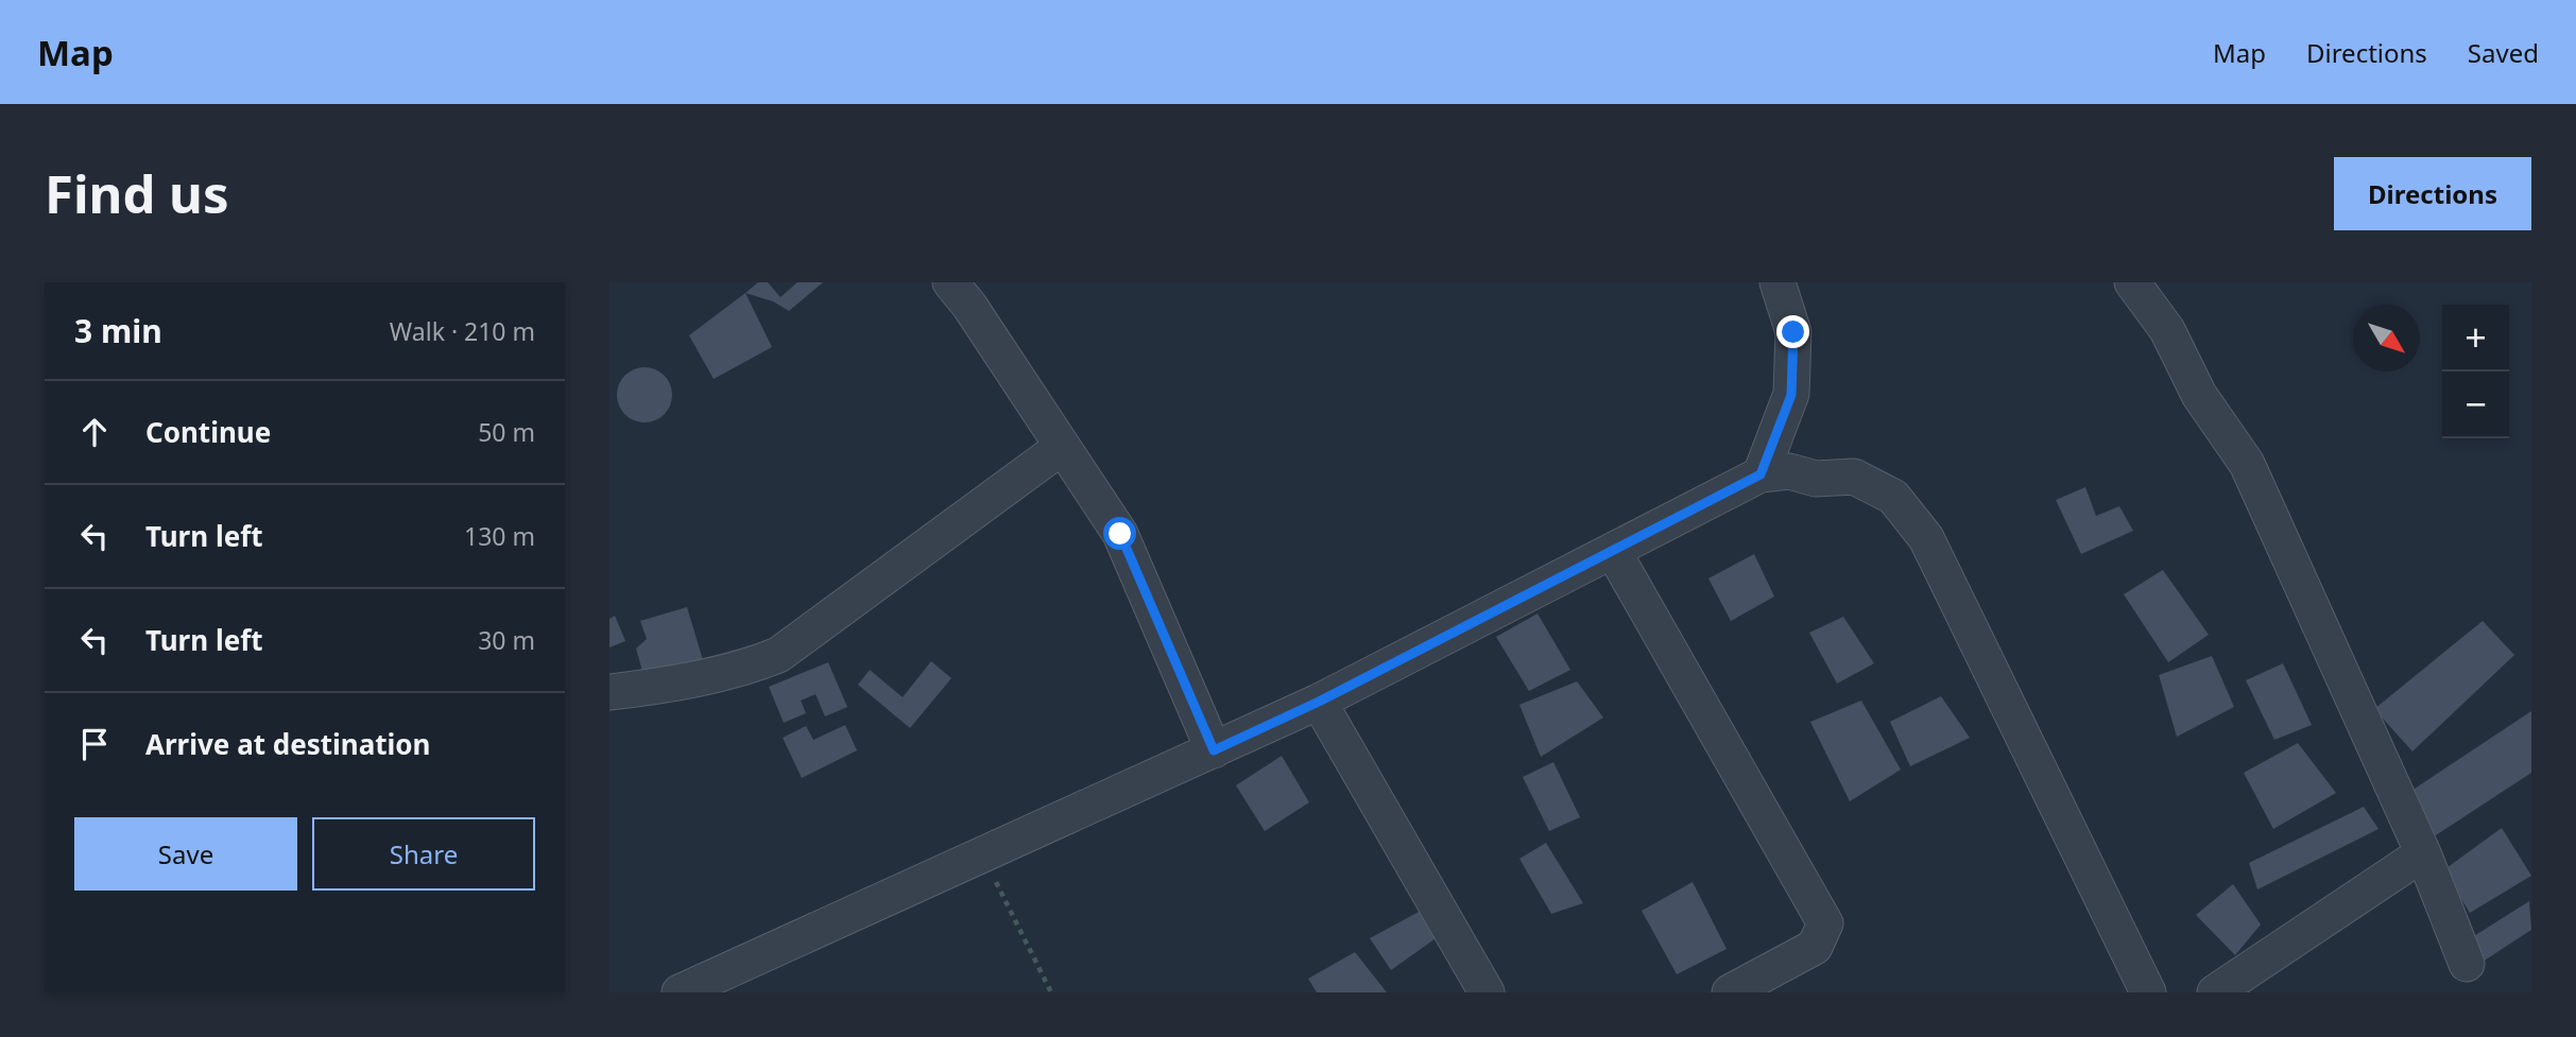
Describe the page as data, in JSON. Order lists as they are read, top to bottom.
{
  "north": "bottom right",
  "page": {
    "header": "Map",
    "nav": ["Map", "Directions", "Saved"],
    "buttons": [
      "Directions",
      ["Save", "Share"]
    ],
    "title": "Find us",
    "heading": ["3 min", "Walk · 210 m"],
    "map_buttons": ["+", "−"],
    "list": [
      ["Continue", "50 m"],
      ["Turn left", "130 m"],
      ["Turn left", "30 m"],
      "Arrive at destination"
    ]
  }
}
